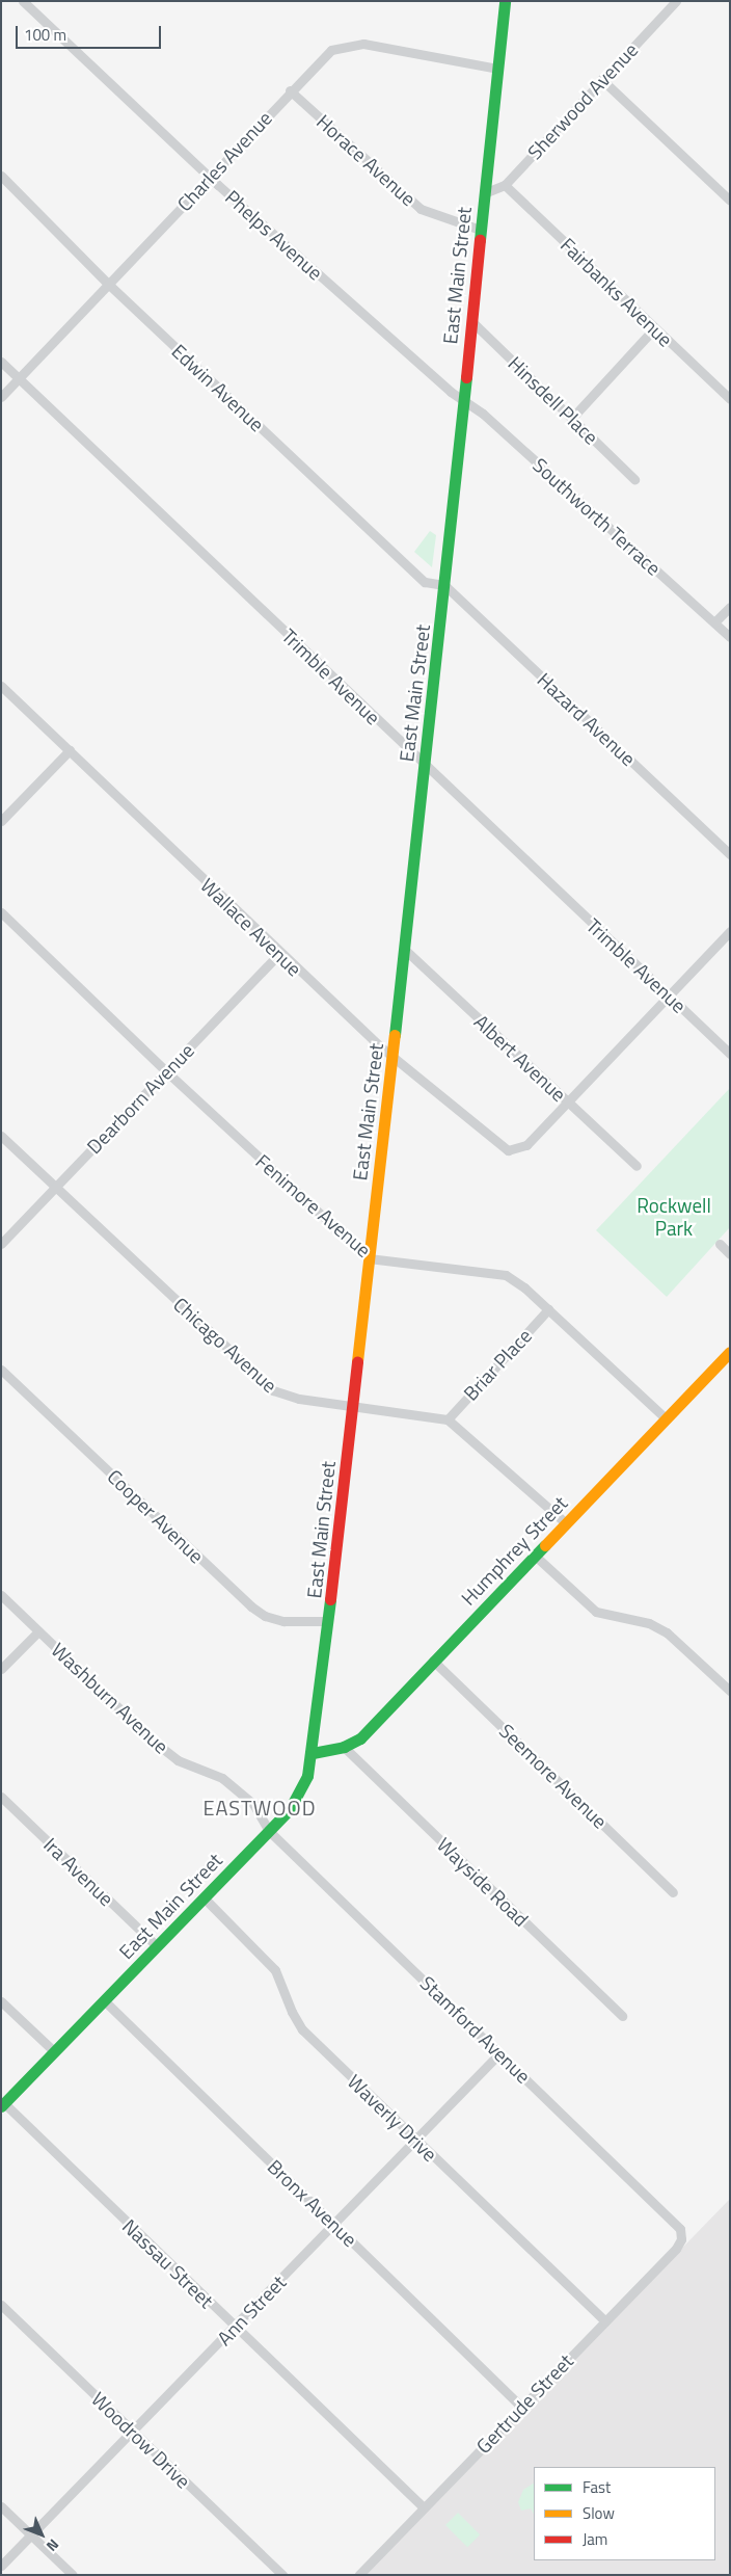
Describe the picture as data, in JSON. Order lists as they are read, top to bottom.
{
  "streets": {
    "street": [
      "Sherwood Avenue",
      "Horace Avenue",
      "Charles Avenue",
      "Phelps Avenue",
      "East Main Street",
      "Fairbanks Avenue",
      "Edwin Avenue",
      "Hinsdell Place",
      "Southworth Terrace",
      "Trimble Avenue",
      "Hazard Avenue",
      "Wallace Avenue",
      "Albert Avenue",
      "Dearborn Avenue",
      "Fenimore Avenue",
      "Chicago Avenue",
      "Briar Place",
      "Cooper Avenue",
      "Humphrey Street",
      "Washburn Avenue",
      "Seemore Avenue",
      "Ira Avenue",
      "Wayside Road",
      "Stamford Avenue",
      "Waverly Drive",
      "Bronx Avenue",
      "Nassau Street",
      "Ann Street",
      "Gertrude Street",
      "Woodrow Drive"
    ]
  },
  "crossings": [
    ["Sherwood Avenue", "East Main Street"],
    ["Sherwood Avenue", "Fairbanks Avenue"],
    ["Horace Avenue", "Charles Avenue"],
    ["Horace Avenue", "East Main Street"],
    ["Charles Avenue", "Phelps Avenue"],
    ["Charles Avenue", "East Main Street"],
    ["Charles Avenue", "Edwin Avenue"],
    ["Charles Avenue", "Trimble Avenue"],
    ["Phelps Avenue", "East Main Street"],
    ["Phelps Avenue", "Southworth Terrace"],
    ["East Main Street", "Edwin Avenue"],
    ["East Main Street", "Hinsdell Place"],
    ["East Main Street", "Southworth Terrace"],
    ["East Main Street", "Trimble Avenue"],
    ["East Main Street", "Hazard Avenue"],
    ["East Main Street", "Wallace Avenue"],
    ["East Main Street", "Albert Avenue"],
    ["East Main Street", "Fenimore Avenue"],
    ["East Main Street", "Chicago Avenue"],
    ["East Main Street", "Cooper Avenue"],
    ["East Main Street", "Humphrey Street"],
    ["East Main Street", "Washburn Avenue"],
    ["East Main Street", "Ira Avenue"],
    ["East Main Street", "Stamford Avenue"],
    ["East Main Street", "Waverly Drive"],
    ["East Main Street", "Bronx Avenue"],
    ["East Main Street", "Nassau Street"],
    ["Edwin Avenue", "Hazard Avenue"],
    ["Wallace Avenue", "Albert Avenue"],
    ["Wallace Avenue", "Dearborn Avenue"],
    ["Dearborn Avenue", "Fenimore Avenue"],
    ["Dearborn Avenue", "Chicago Avenue"],
    ["Fenimore Avenue", "Briar Place"],
    ["Fenimore Avenue", "Humphrey Street"],
    ["Chicago Avenue", "Briar Place"],
    ["Humphrey Street", "Seemore Avenue"],
    ["Humphrey Street", "Wayside Road"],
    ["Washburn Avenue", "Stamford Avenue"],
    ["Stamford Avenue", "Ann Street"],
    ["Stamford Avenue", "Gertrude Street"],
    ["Waverly Drive", "Ann Street"],
    ["Waverly Drive", "Gertrude Street"],
    ["Bronx Avenue", "Ann Street"],
    ["Bronx Avenue", "Gertrude Street"],
    ["Nassau Street", "Ann Street"],
    ["Nassau Street", "Gertrude Street"],
    ["Ann Street", "Woodrow Drive"]
  ],
  "districts": ["EASTWOOD"],
  "parks": ["Rockwell Park"],
  "legend": ["Fast", "Slow", "Jam"],
  "scale_bar": "100 m",
  "north": "bottom right"
}
